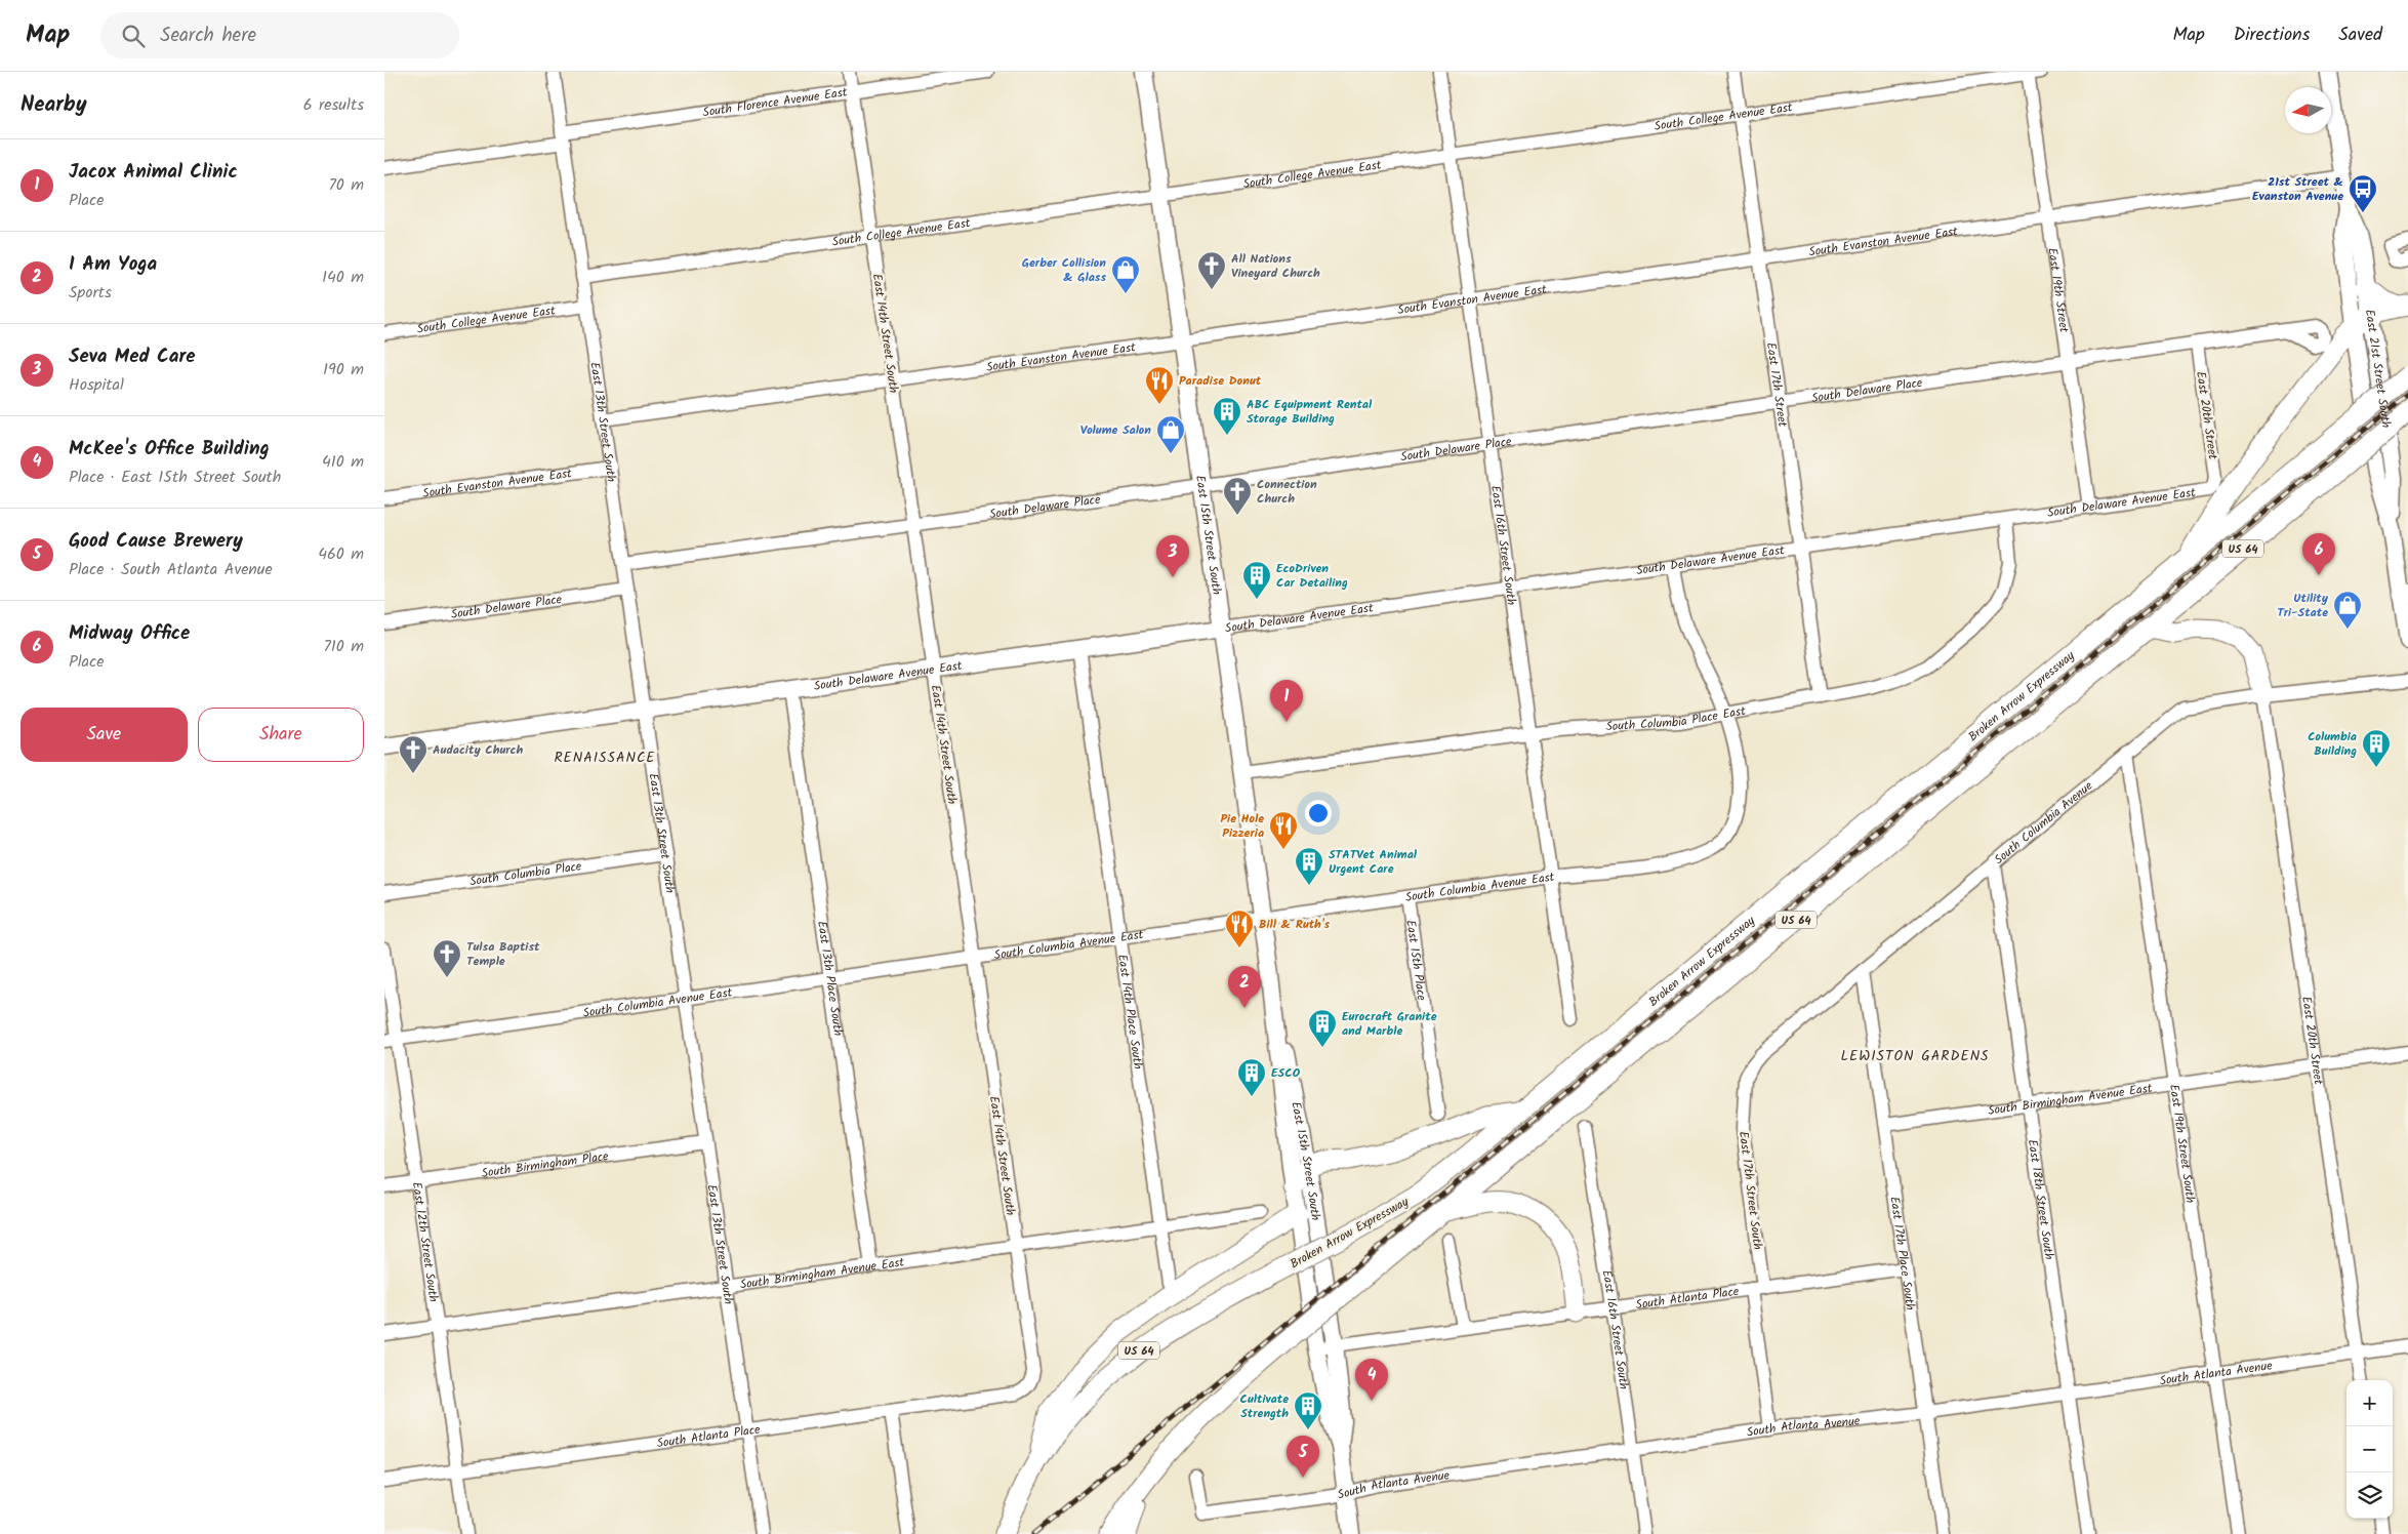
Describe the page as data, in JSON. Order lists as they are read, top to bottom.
{
  "streets": {
    "highway": ["US 64", "Broken Arrow Expressway"],
    "main road": ["East 21st Street South", "South Delaware Avenue East", "East 15th Street South"],
    "street": [
      "South Florence Avenue East",
      "South College Avenue East",
      "South Evanston Avenue East",
      "East 19th Street",
      "East 14th Street South",
      "East 17th Street",
      "South Delaware Place",
      "East 20th Street",
      "East 13th Street South",
      "East 16th Street South",
      "South Columbia Place East",
      "South Columbia Avenue",
      "South Columbia Place",
      "South Columbia Avenue East",
      "East 15th Place",
      "East 13th Place South",
      "East 14th Place South",
      "South Birmingham Avenue East",
      "East 19th Street South",
      "South Birmingham Place",
      "East 17th Street South",
      "East 18th Street South",
      "East 12th Street South",
      "East 17th Place South",
      "South Atlanta Place",
      "South Atlanta Avenue"
    ]
  },
  "crossings": [
    ["South Florence Avenue East", "East 14th Street South"],
    ["South Florence Avenue East", "East 13th Street South"],
    ["South College Avenue East", "East 19th Street"],
    ["South College Avenue East", "East 14th Street South"],
    ["South College Avenue East", "East 17th Street"],
    ["South College Avenue East", "East 13th Street South"],
    ["South College Avenue East", "East 15th Street South"],
    ["South College Avenue East", "East 16th Street South"],
    ["South Evanston Avenue East", "East 19th Street"],
    ["South Evanston Avenue East", "East 14th Street South"],
    ["South Evanston Avenue East", "East 21st Street South"],
    ["South Evanston Avenue East", "East 17th Street"],
    ["South Evanston Avenue East", "East 13th Street South"],
    ["South Evanston Avenue East", "East 15th Street South"],
    ["South Evanston Avenue East", "East 16th Street South"],
    ["East 19th Street", "South Delaware Place"],
    ["East 19th Street", "South Delaware Avenue East"],
    ["East 14th Street South", "South Delaware Place"],
    ["East 14th Street South", "South Delaware Avenue East"],
    ["East 14th Street South", "South Columbia Avenue East"],
    ["East 14th Street South", "South Birmingham Avenue East"],
    ["East 14th Street South", "South Atlanta Place"],
    ["East 17th Street", "South Delaware Place"],
    ["East 17th Street", "South Delaware Avenue East"],
    ["East 17th Street", "South Columbia Place East"],
    ["South Delaware Place", "East 20th Street"],
    ["South Delaware Place", "East 13th Street South"],
    ["South Delaware Place", "East 15th Street South"],
    ["South Delaware Place", "East 16th Street South"],
    ["East 20th Street", "South Delaware Avenue East"],
    ["East 20th Street", "South Columbia Avenue"],
    ["East 20th Street", "South Birmingham Avenue East"],
    ["East 20th Street", "South Atlanta Avenue"],
    ["East 13th Street South", "South Delaware Avenue East"],
    ["East 13th Street South", "South Columbia Place"],
    ["East 13th Street South", "South Columbia Avenue East"],
    ["East 13th Street South", "South Birmingham Avenue East"],
    ["East 13th Street South", "South Birmingham Place"],
    ["East 13th Street South", "South Atlanta Place"],
    ["South Delaware Avenue East", "East 15th Street South"],
    ["South Delaware Avenue East", "East 16th Street South"],
    ["South Delaware Avenue East", "South Columbia Place East"],
    ["South Delaware Avenue East", "East 13th Place South"],
    ["South Delaware Avenue East", "East 14th Place South"],
    ["East 15th Street South", "South Columbia Place East"],
    ["East 15th Street South", "South Columbia Avenue East"],
    ["East 15th Street South", "South Atlanta Place"],
    ["East 15th Street South", "South Atlanta Avenue"],
    ["East 16th Street South", "South Columbia Place East"],
    ["East 16th Street South", "South Columbia Avenue East"],
    ["East 16th Street South", "South Atlanta Place"],
    ["East 16th Street South", "South Atlanta Avenue"],
    ["South Columbia Place East", "South Columbia Avenue East"],
    ["South Columbia Avenue", "East 19th Street South"],
    ["South Columbia Avenue", "East 17th Street South"],
    ["South Columbia Avenue", "East 18th Street South"],
    ["South Columbia Avenue", "East 17th Place South"],
    ["South Columbia Avenue East", "East 15th Place"],
    ["South Columbia Avenue East", "East 13th Place South"],
    ["South Columbia Avenue East", "East 14th Place South"],
    ["South Columbia Avenue East", "East 12th Street South"],
    ["East 13th Place South", "South Birmingham Avenue East"],
    ["East 14th Place South", "South Birmingham Avenue East"],
    ["South Birmingham Avenue East", "East 19th Street South"],
    ["South Birmingham Avenue East", "East 18th Street South"],
    ["South Birmingham Avenue East", "East 12th Street South"],
    ["South Birmingham Avenue East", "East 17th Place South"],
    ["East 19th Street South", "South Atlanta Avenue"],
    ["South Birmingham Place", "East 12th Street South"],
    ["East 17th Street South", "South Atlanta Place"],
    ["East 17th Street South", "South Atlanta Avenue"],
    ["East 18th Street South", "South Atlanta Avenue"],
    ["East 12th Street South", "South Atlanta Place"],
    ["East 17th Place South", "South Atlanta Place"],
    ["East 17th Place South", "South Atlanta Avenue"]
  ],
  "districts": ["RENAISSANCE", "LEWISTON GARDENS"],
  "places": {
    "bus stop": ["21st Street & Evanston Avenue"],
    "church": [
      "All Nations Vineyard Church",
      "Connection Church",
      "Audacity Church",
      "Tulsa Baptist Temple"
    ],
    "shop": ["Gerber Collision & Glass", "Volume Salon", "Utility Tri-State"],
    "restaurant": ["Paradise Donut", "Pie Hole Pizzeria", "Bill & Ruth's"],
    "building": [
      "ABC Equipment Rental Storage Building",
      "EcoDriven Car Detailing",
      "Columbia Building",
      "STATVet Animal Urgent Care",
      "Eurocraft Granite and Marble",
      "ESCO",
      "Cultivate Strength"
    ]
  },
  "north": "left",
  "page": {
    "header": "Map",
    "search": "Search here",
    "nav": ["Map", "Directions", "Saved"],
    "heading": ["Nearby", "6 results"],
    "list": [
      {
        "mark": "1",
        "name": "Jacox Animal Clinic",
        "note": "Place",
        "value": "70 m"
      },
      {
        "mark": "2",
        "name": "I Am Yoga",
        "note": "Sports",
        "value": "140 m"
      },
      {
        "mark": "3",
        "name": "Seva Med Care",
        "note": "Hospital",
        "value": "190 m"
      },
      {
        "mark": "4",
        "name": "McKee's Office Building",
        "note": "Place · East 15th Street South",
        "value": "410 m"
      },
      {
        "mark": "5",
        "name": "Good Cause Brewery",
        "note": "Place · South Atlanta Avenue",
        "value": "460 m"
      },
      {
        "mark": "6",
        "name": "Midway Office",
        "note": "Place",
        "value": "710 m"
      }
    ],
    "pins": [
      "6",
      "3",
      "1",
      "2",
      "4",
      "5"
    ],
    "buttons": ["Save", "Share"],
    "map_buttons": ["+", "−"]
  }
}
